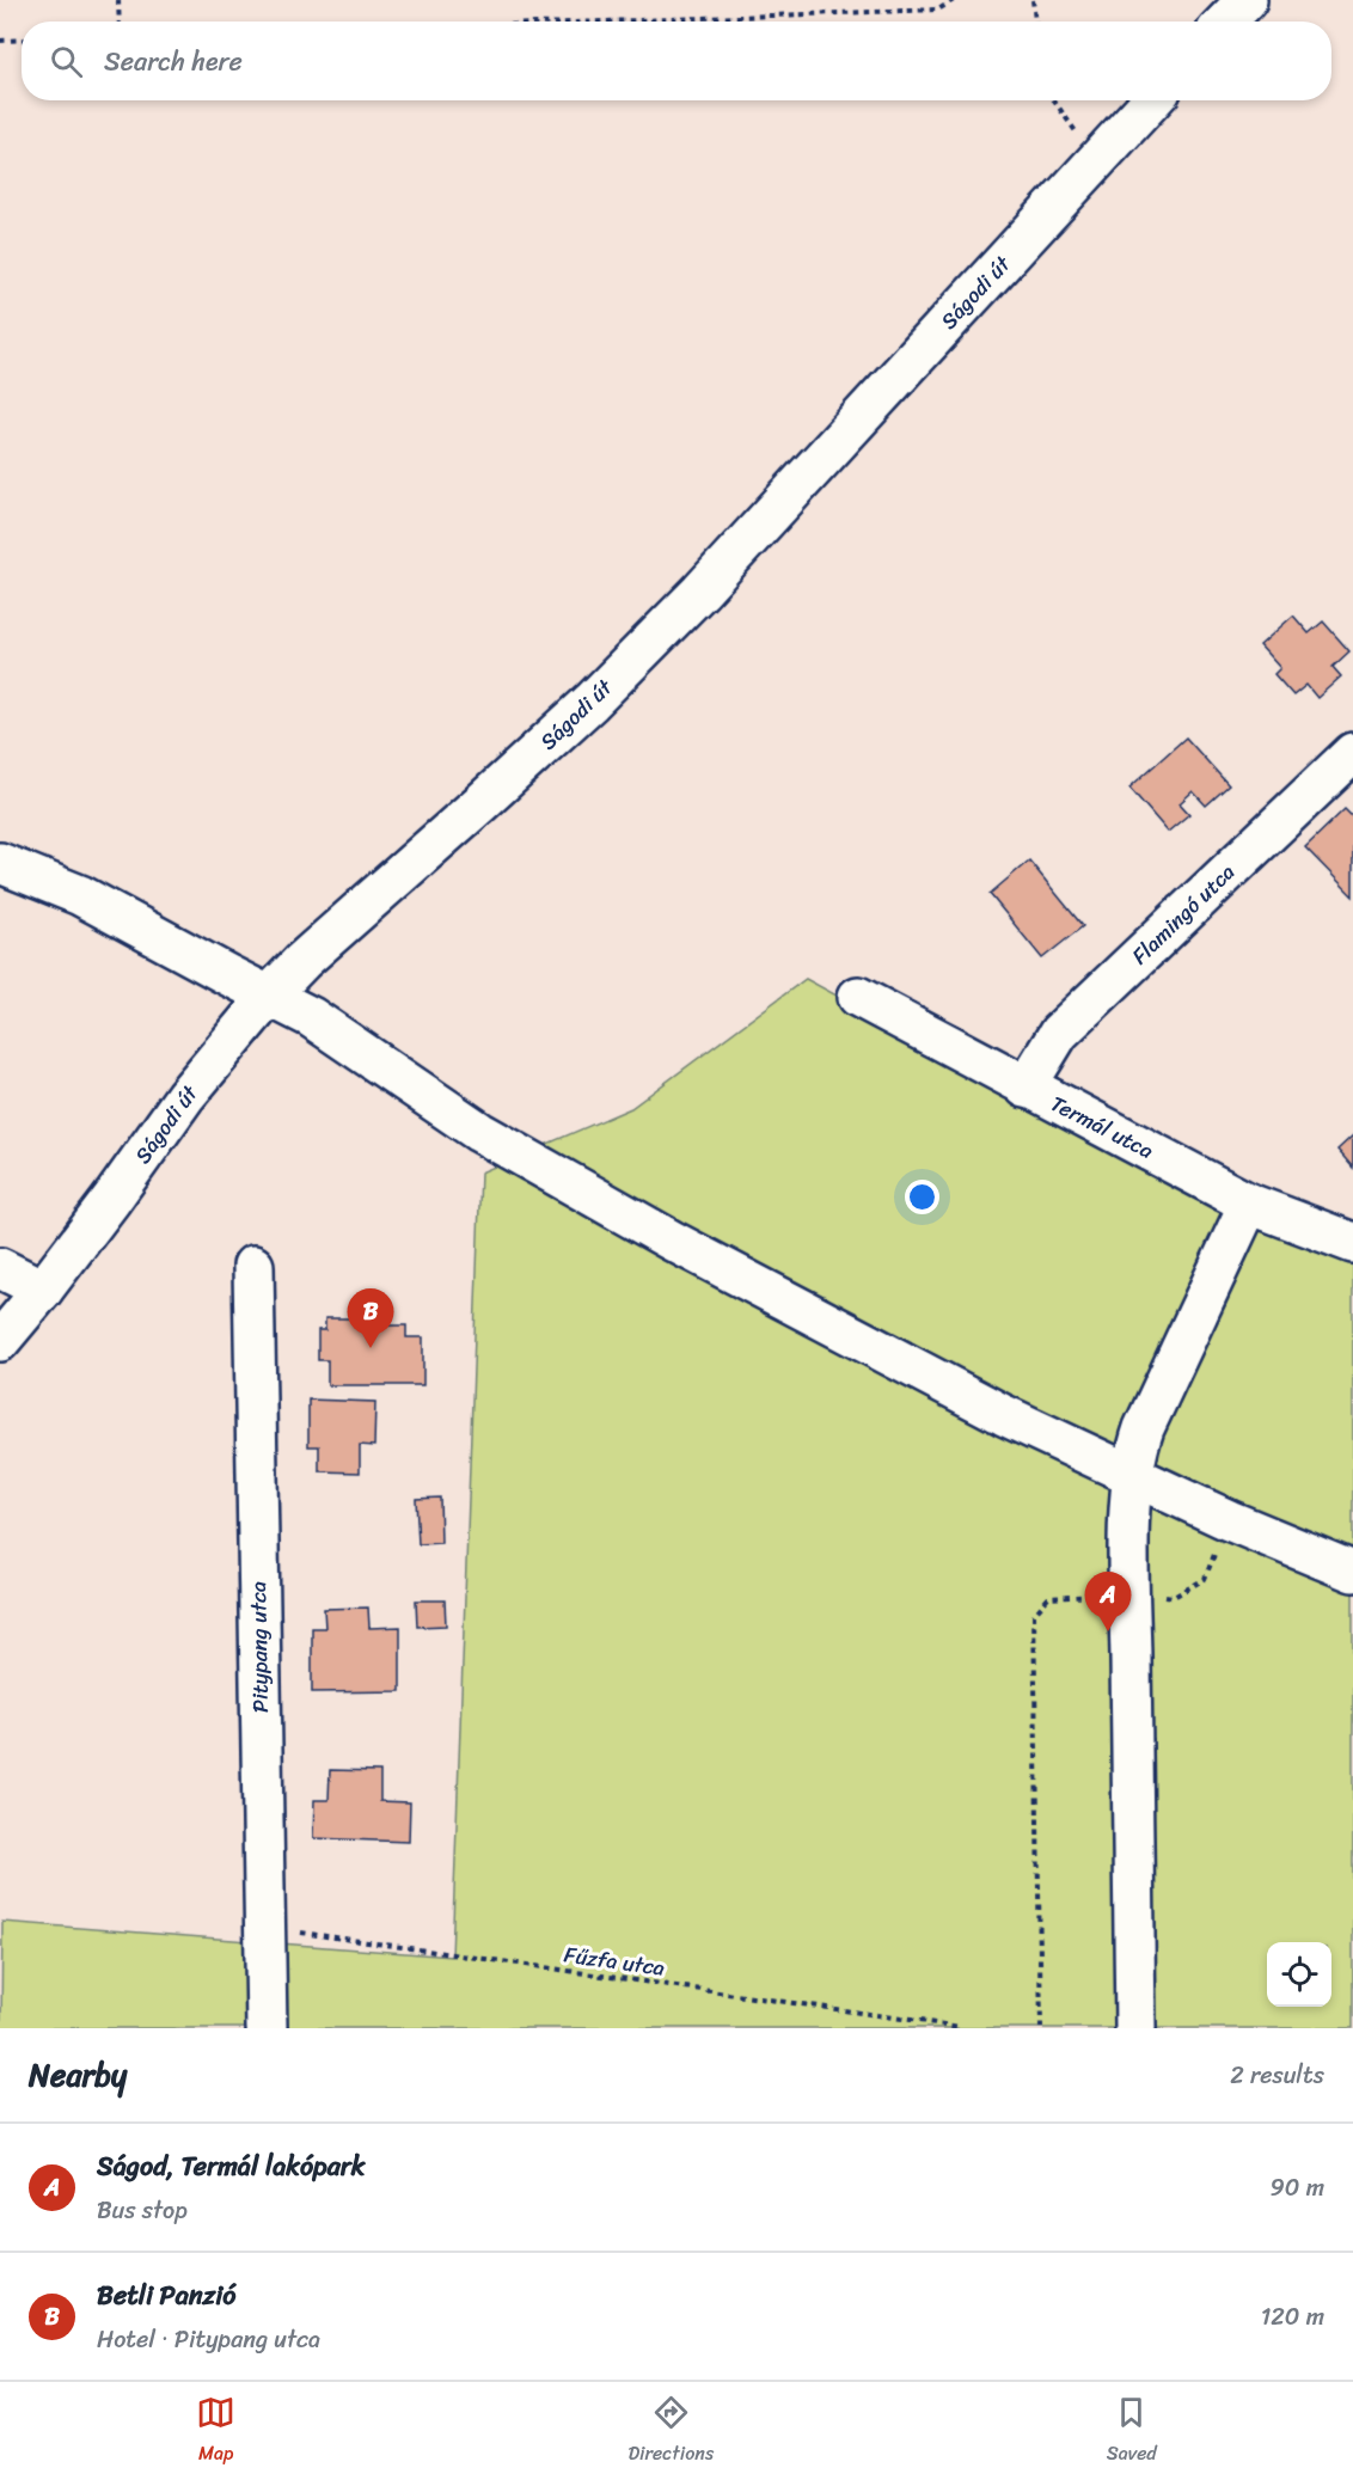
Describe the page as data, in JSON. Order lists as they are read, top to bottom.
{
  "streets": {
    "street": [
      "Ságodi út",
      "Flamingó utca",
      "Termál utca",
      "Pitypang utca"
    ],
    "path": ["Fűzfa utca"]
  },
  "crossings": [
    ["Flamingó utca", "Termál utca"],
    ["Pitypang utca", "Fűzfa utca"]
  ],
  "page": {
    "search": "Search here",
    "pins": ["B", "A"],
    "heading": ["Nearby", "2 results"],
    "list": [
      {
        "mark": "A",
        "name": "Ságod, Termál lakópark",
        "note": "Bus stop",
        "value": "90 m"
      },
      {
        "mark": "B",
        "name": "Betli Panzió",
        "note": "Hotel · Pitypang utca",
        "value": "120 m"
      }
    ],
    "nav": ["Map", "Directions", "Saved"]
  }
}
